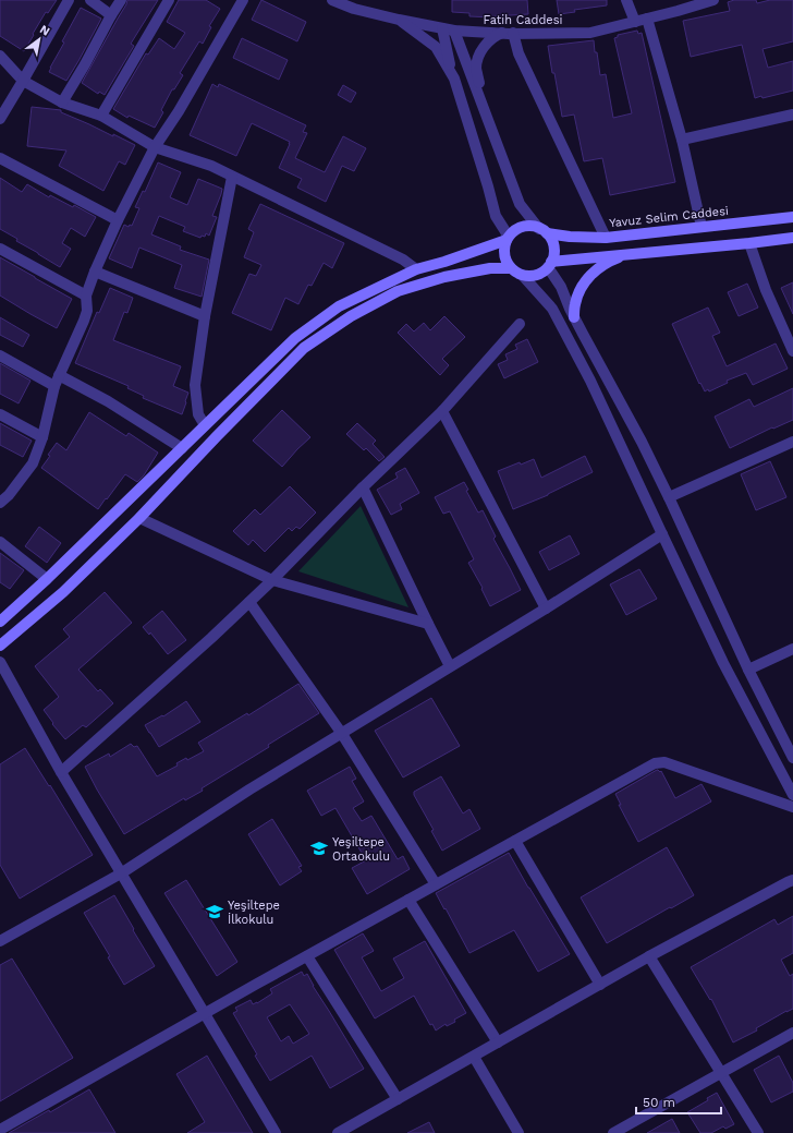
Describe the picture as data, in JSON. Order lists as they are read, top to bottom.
{
  "streets": {
    "main road": ["Yavuz Selim Caddesi"],
    "street": ["Fatih Caddesi"]
  },
  "places": {
    "school or university": ["Yeşiltepe Ortaokulu", "Yeşiltepe İlkokulu"]
  },
  "scale_bar": "50 m",
  "north": "top right"
}
